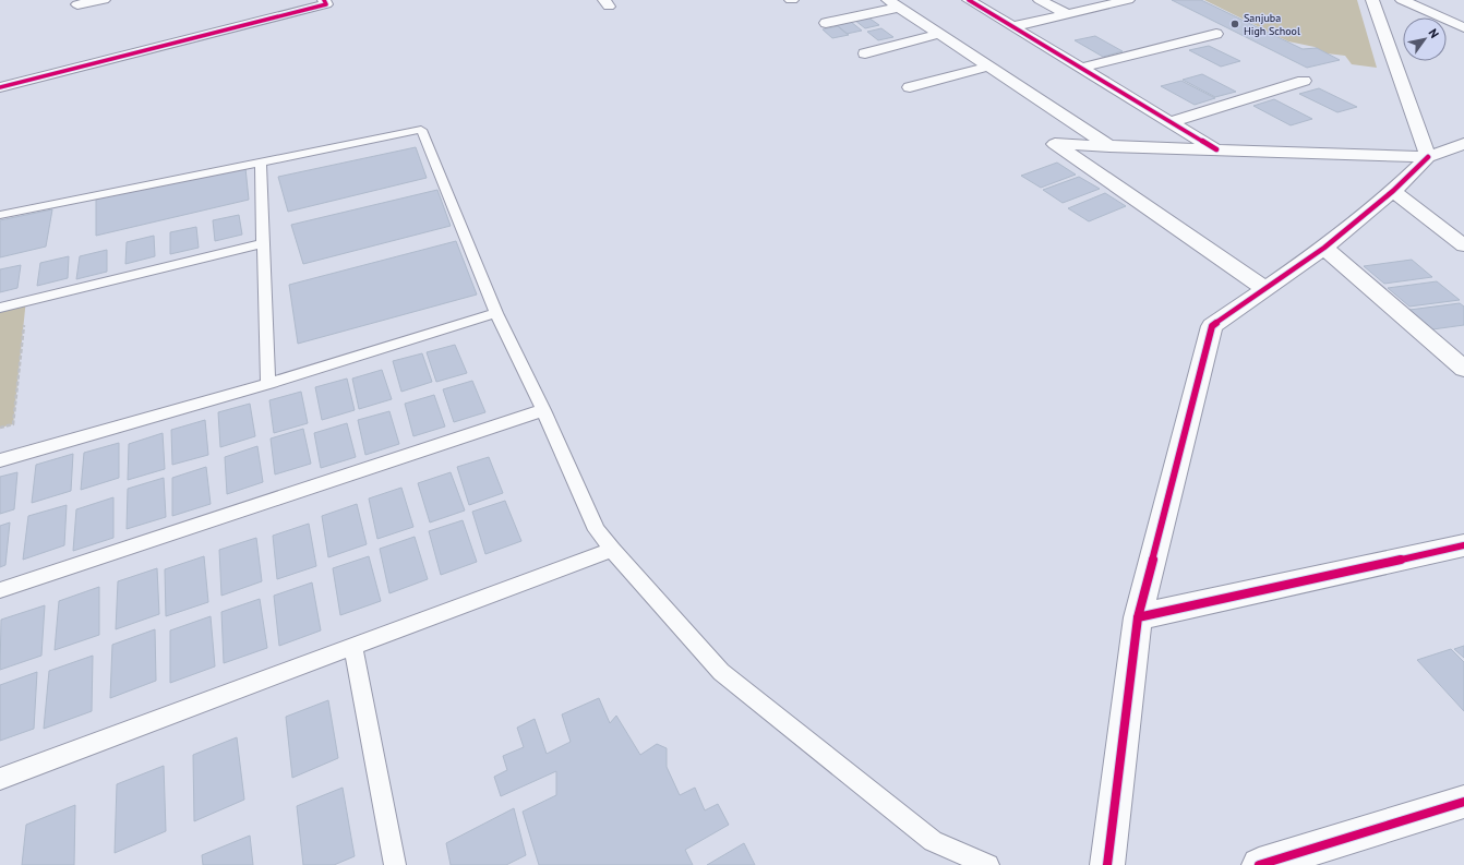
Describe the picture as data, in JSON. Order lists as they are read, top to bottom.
{
  "places": ["Sanjuba High School"],
  "north": "top right"
}
